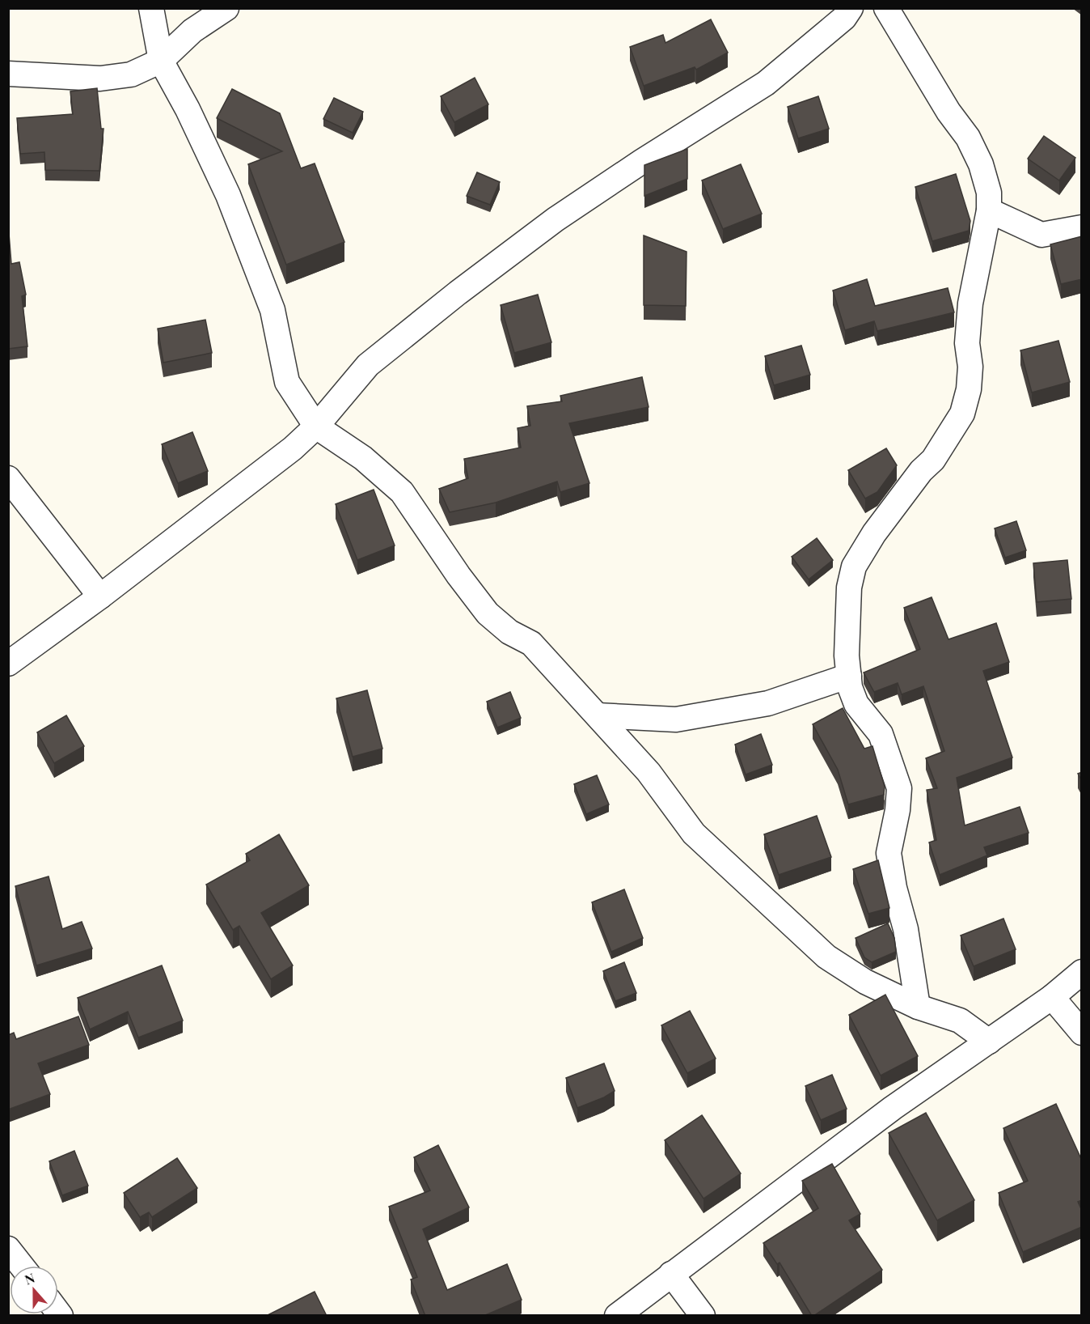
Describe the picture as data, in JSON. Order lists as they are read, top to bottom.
{
  "north": "top"
}
